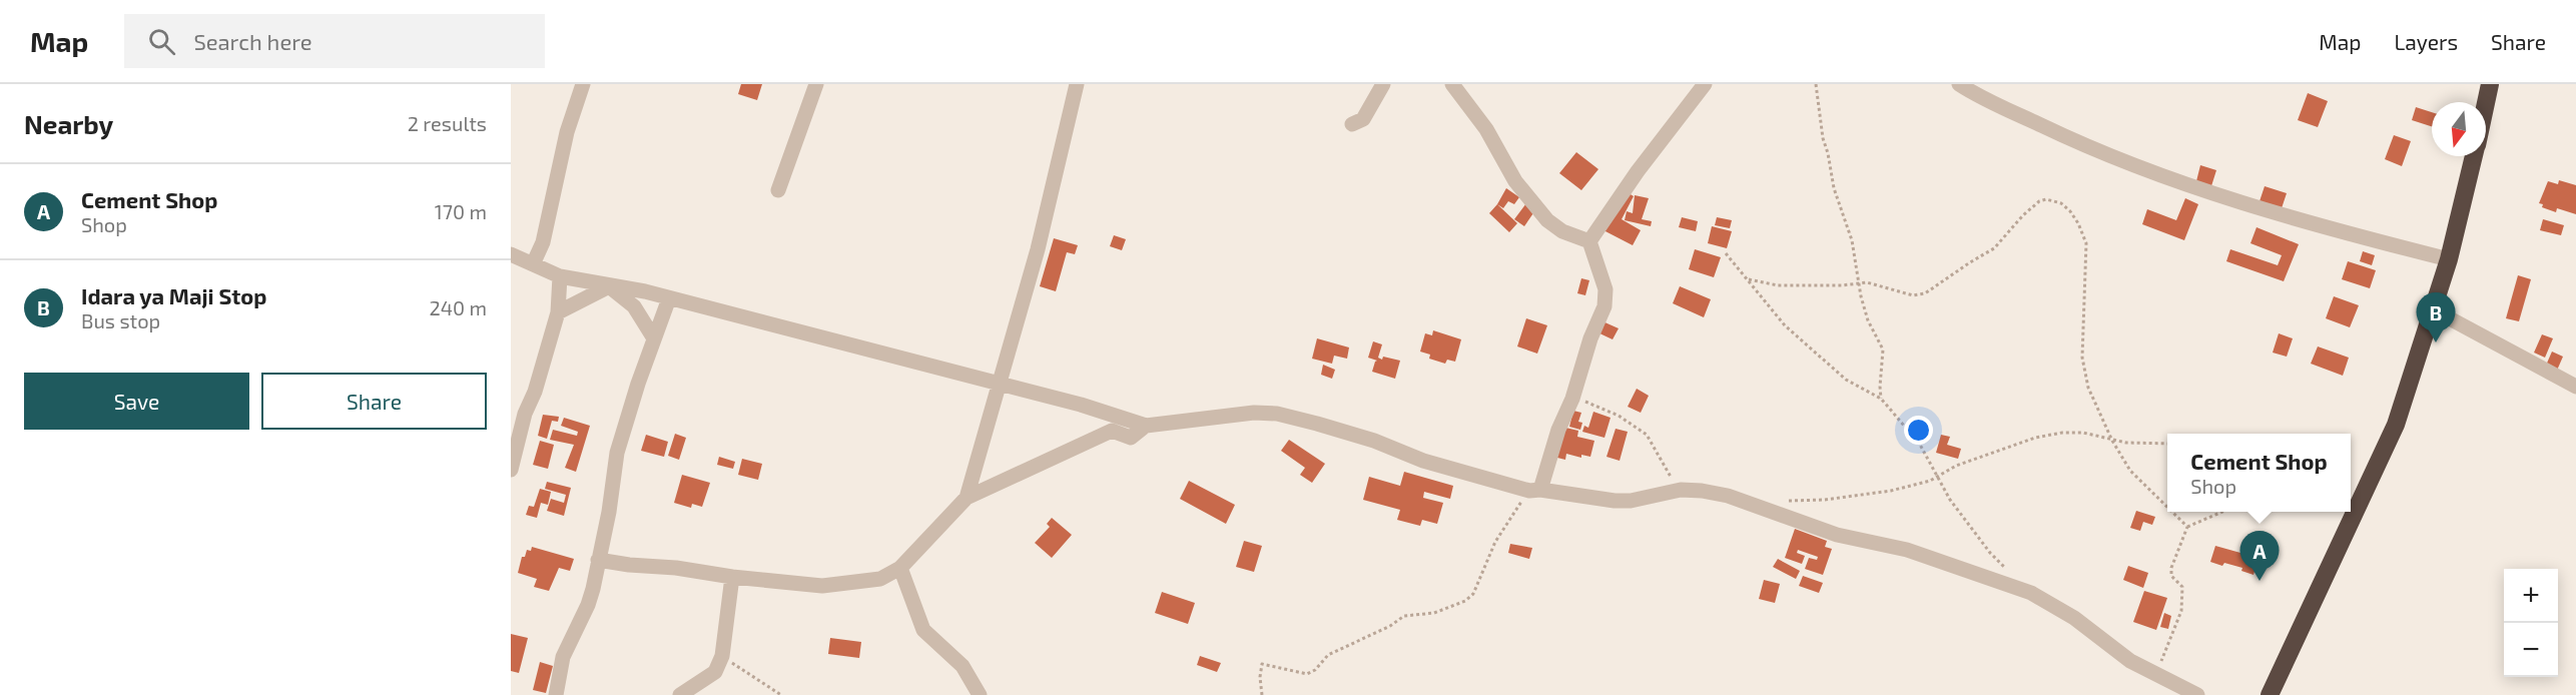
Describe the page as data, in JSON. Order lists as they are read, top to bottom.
{
  "north": "bottom",
  "page": {
    "header": "Map",
    "search": "Search here",
    "nav": ["Map", "Layers", "Share"],
    "heading": ["Nearby", "2 results"],
    "list": [
      {
        "mark": "A",
        "name": "Cement Shop",
        "note": "Shop",
        "value": "170 m"
      },
      {
        "mark": "B",
        "name": "Idara ya Maji Stop",
        "note": "Bus stop",
        "value": "240 m"
      }
    ],
    "pins": ["B", "A"],
    "buttons": ["Save", "Share"],
    "popup": ["Cement Shop", "Shop"],
    "map_buttons": ["+", "−"]
  }
}
